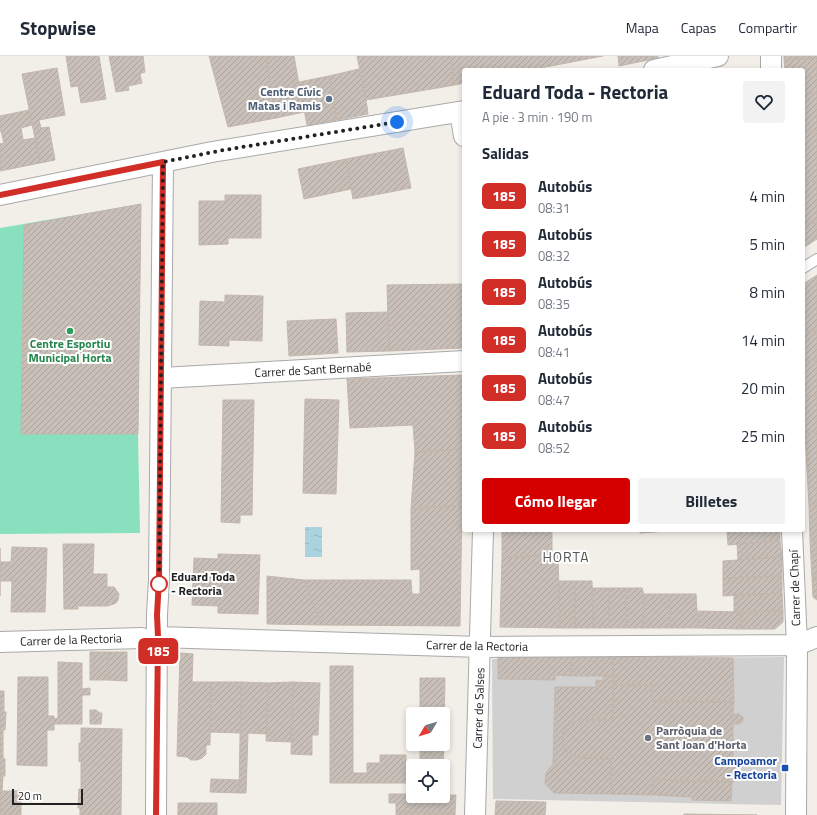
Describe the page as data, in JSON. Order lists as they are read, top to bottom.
{
  "streets": {
    "street": [
      "Carrer de Sant Bernabé",
      "Carrer de Chapí",
      "Carrer de la Rectoria",
      "Carrer de Salses"
    ]
  },
  "crossings": [
    ["Carrer de Chapí", "Carrer de la Rectoria"],
    ["Carrer de la Rectoria", "Carrer de Salses"]
  ],
  "districts": ["HORTA"],
  "places": {
    "other": [
      "Centre Cívic Matas i Ramis",
      "Centre Esportiu Municipal Horta",
      "Eduard Toda - Rectoria",
      "Parròquia de Sant Joan d'Horta"
    ],
    "transit": ["Campoamor - Rectoria"]
  },
  "lines": ["bus line 185"],
  "scale_bar": "20 m",
  "north": "bottom left",
  "page": {
    "header": "Stopwise",
    "nav": ["Mapa", "Capas", "Compartir"],
    "on_map": "185",
    "heading": [
      ["Eduard Toda - Rectoria", "A pie · 3 min · 190 m"],
      "Salidas"
    ],
    "list": [
      {
        "mark": "185",
        "name": "Autobús",
        "note": "08:31",
        "value": "4 min"
      },
      {
        "mark": "185",
        "name": "Autobús",
        "note": "08:32",
        "value": "5 min"
      },
      {
        "mark": "185",
        "name": "Autobús",
        "note": "08:35",
        "value": "8 min"
      },
      {
        "mark": "185",
        "name": "Autobús",
        "note": "08:41",
        "value": "14 min"
      },
      {
        "mark": "185",
        "name": "Autobús",
        "note": "08:47",
        "value": "20 min"
      },
      {
        "mark": "185",
        "name": "Autobús",
        "note": "08:52",
        "value": "25 min"
      }
    ],
    "buttons": ["Cómo llegar", "Billetes"],
    "scale": "20 m"
  }
}
